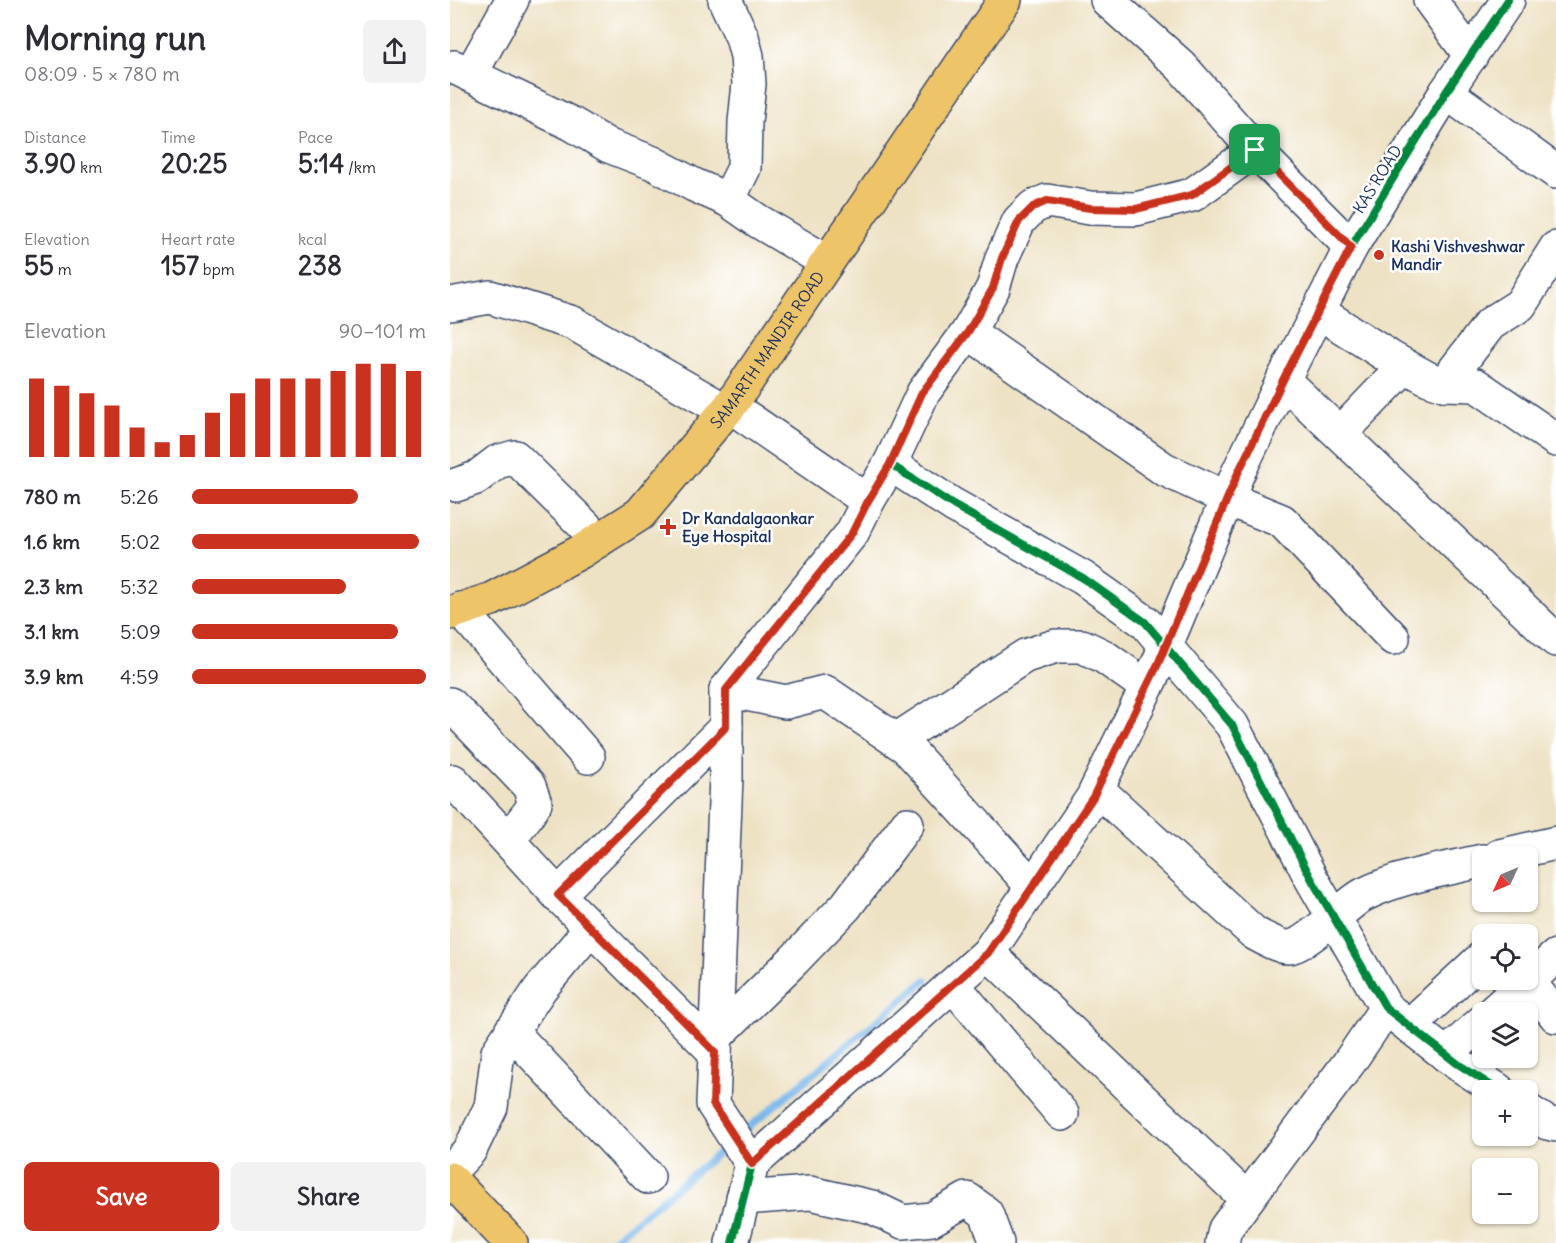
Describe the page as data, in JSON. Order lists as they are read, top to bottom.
{
  "streets": {
    "main road": ["SAMARTH MANDIR ROAD"],
    "street": ["KAS ROAD"]
  },
  "places": {
    "other": ["Kashi Vishveshwar Mandir"],
    "health": ["Dr Kandalgaonkar Eye Hospital"]
  },
  "north": "bottom left",
  "page": {
    "heading": ["Morning run", "08:09 · 5 × 780 m"],
    "stats": [
      ["Distance", "3.90 km"],
      ["Time", "20:25"],
      ["Pace", "5:14 /km"],
      ["Elevation", "55 m"],
      ["Heart rate", "157 bpm"],
      ["kcal", "238"]
    ],
    "chart": ["Elevation", "90–101 m"],
    "list": [
      {
        "name": "780 m",
        "note": "5:26"
      },
      {
        "name": "1.6 km",
        "note": "5:02"
      },
      {
        "name": "2.3 km",
        "note": "5:32"
      },
      {
        "name": "3.1 km",
        "note": "5:09"
      },
      {
        "name": "3.9 km",
        "note": "4:59"
      }
    ],
    "map_buttons": ["+", "−"],
    "buttons": ["Save", "Share"]
  }
}
